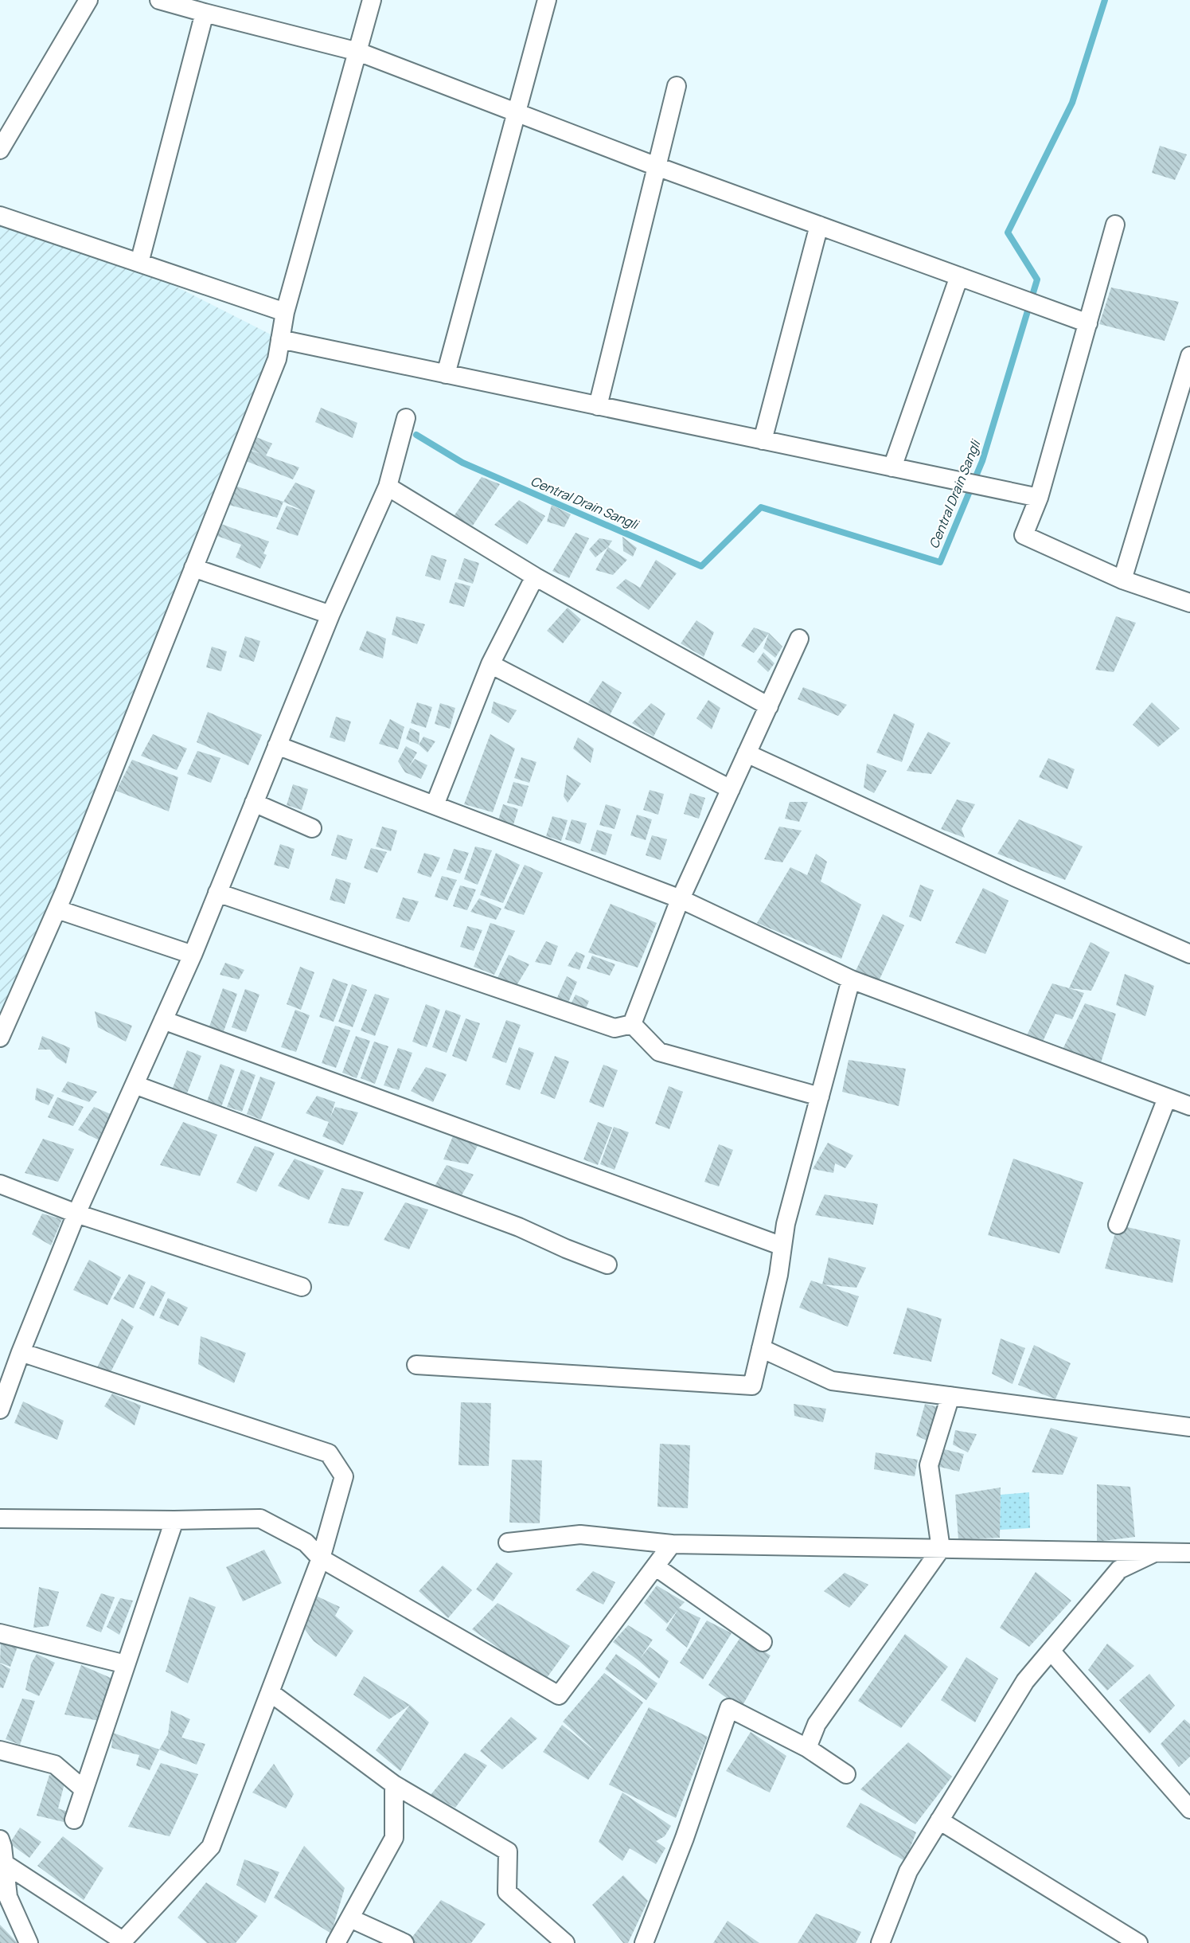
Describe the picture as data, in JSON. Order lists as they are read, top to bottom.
{
  "water": ["Central Drain Sangli"]
}
